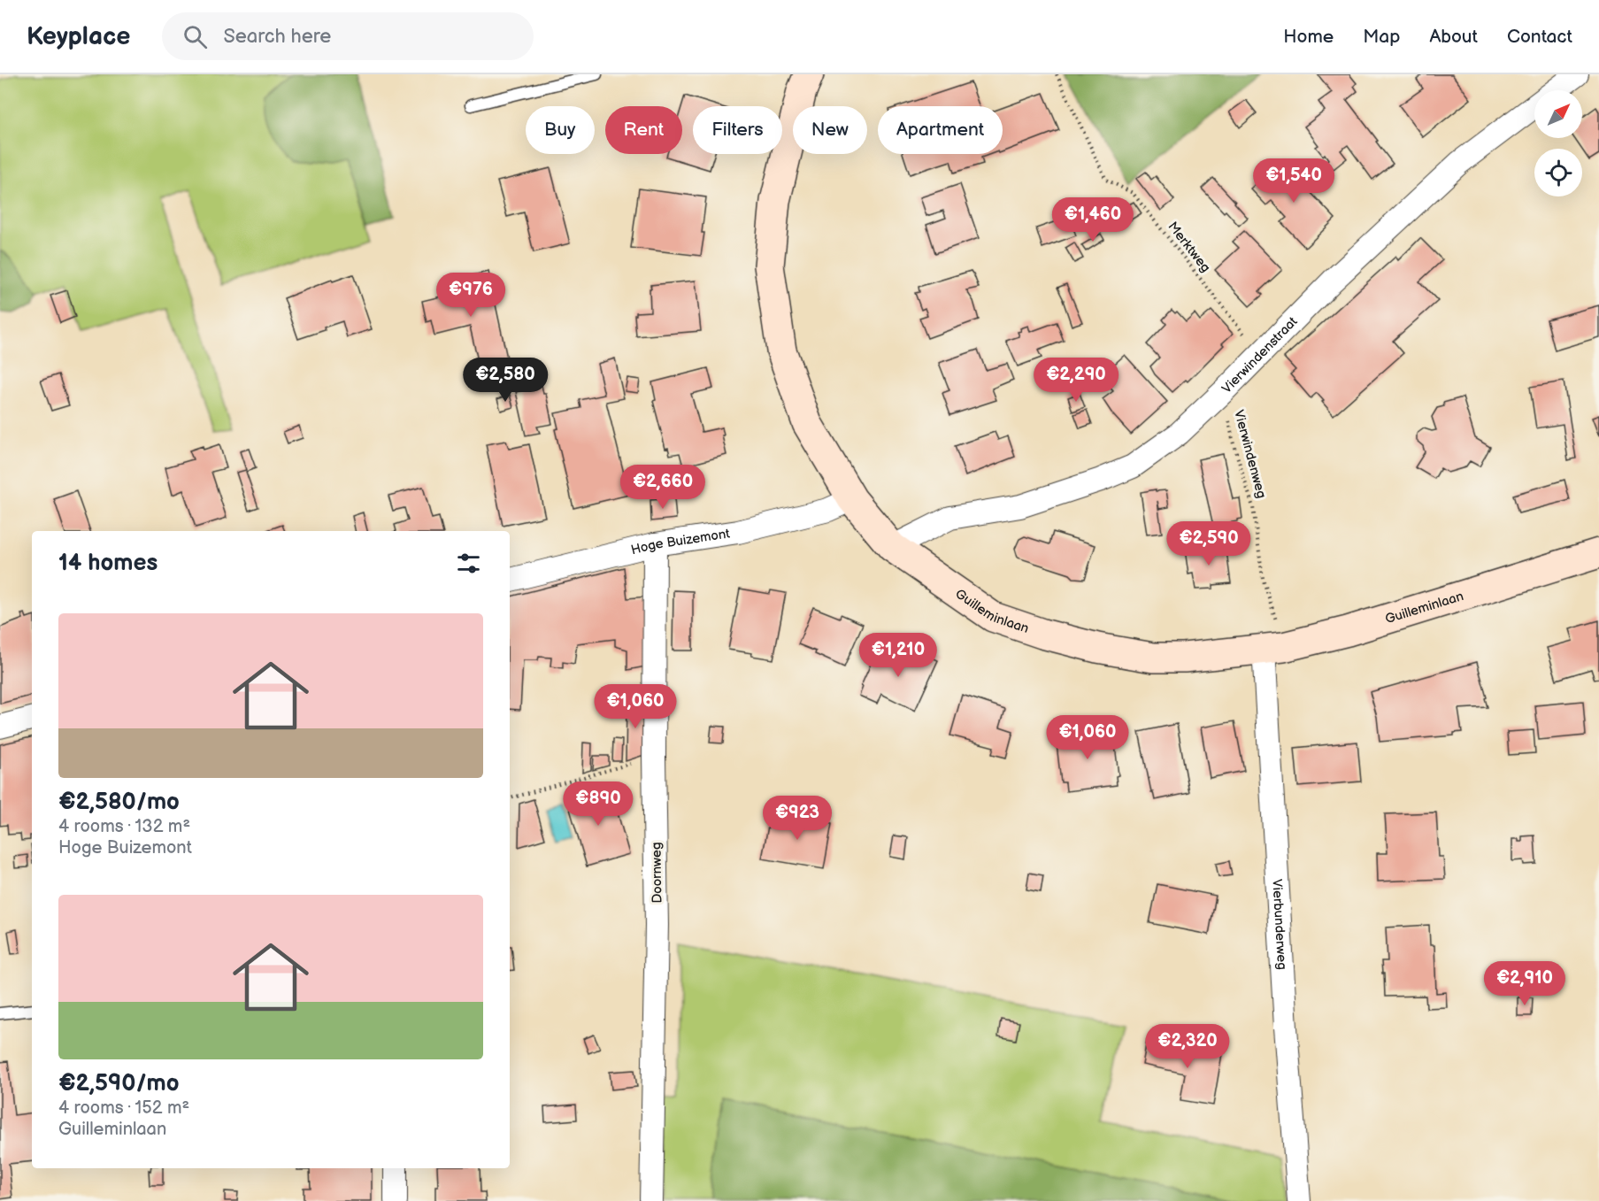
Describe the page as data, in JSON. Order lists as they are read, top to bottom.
{
  "streets": {
    "main road": ["Guilleminlaan"],
    "street": [
      "Vierwindenstraat",
      "Hoge Buizemont",
      "Doornweg",
      "Vierbunderweg"
    ],
    "path": ["Merktweg", "Vierwindenweg"]
  },
  "crossings": [
    ["Merktweg", "Vierwindenstraat"],
    ["Vierwindenstraat", "Vierwindenweg"],
    ["Vierwindenstraat", "Guilleminlaan"],
    ["Vierwindenweg", "Guilleminlaan"],
    ["Vierwindenweg", "Vierbunderweg"],
    ["Hoge Buizemont", "Guilleminlaan"],
    ["Hoge Buizemont", "Doornweg"],
    ["Guilleminlaan", "Vierbunderweg"]
  ],
  "north": "top right",
  "page": {
    "header": "Keyplace",
    "search": "Search here",
    "nav": [
      "Home",
      "Map",
      "About",
      "Contact"
    ],
    "chip": [
      "Buy",
      "Rent",
      "Filters",
      "New",
      "Apartment"
    ],
    "price": [
      "€1,540",
      "€1,460",
      "€976",
      "€2,580",
      "€2,290",
      "€2,660",
      "€2,590",
      "€1,210",
      "€1,060",
      "€1,060",
      "€890",
      "€923",
      "€2,910",
      "€2,320"
    ],
    "heading": "14 homes",
    "list": [
      {
        "name": "€2,580/mo",
        "note": "4 rooms · 132 m² · Hoge Buizemont"
      },
      {
        "name": "€2,590/mo",
        "note": "4 rooms · 152 m² · Guilleminlaan"
      }
    ]
  }
}
